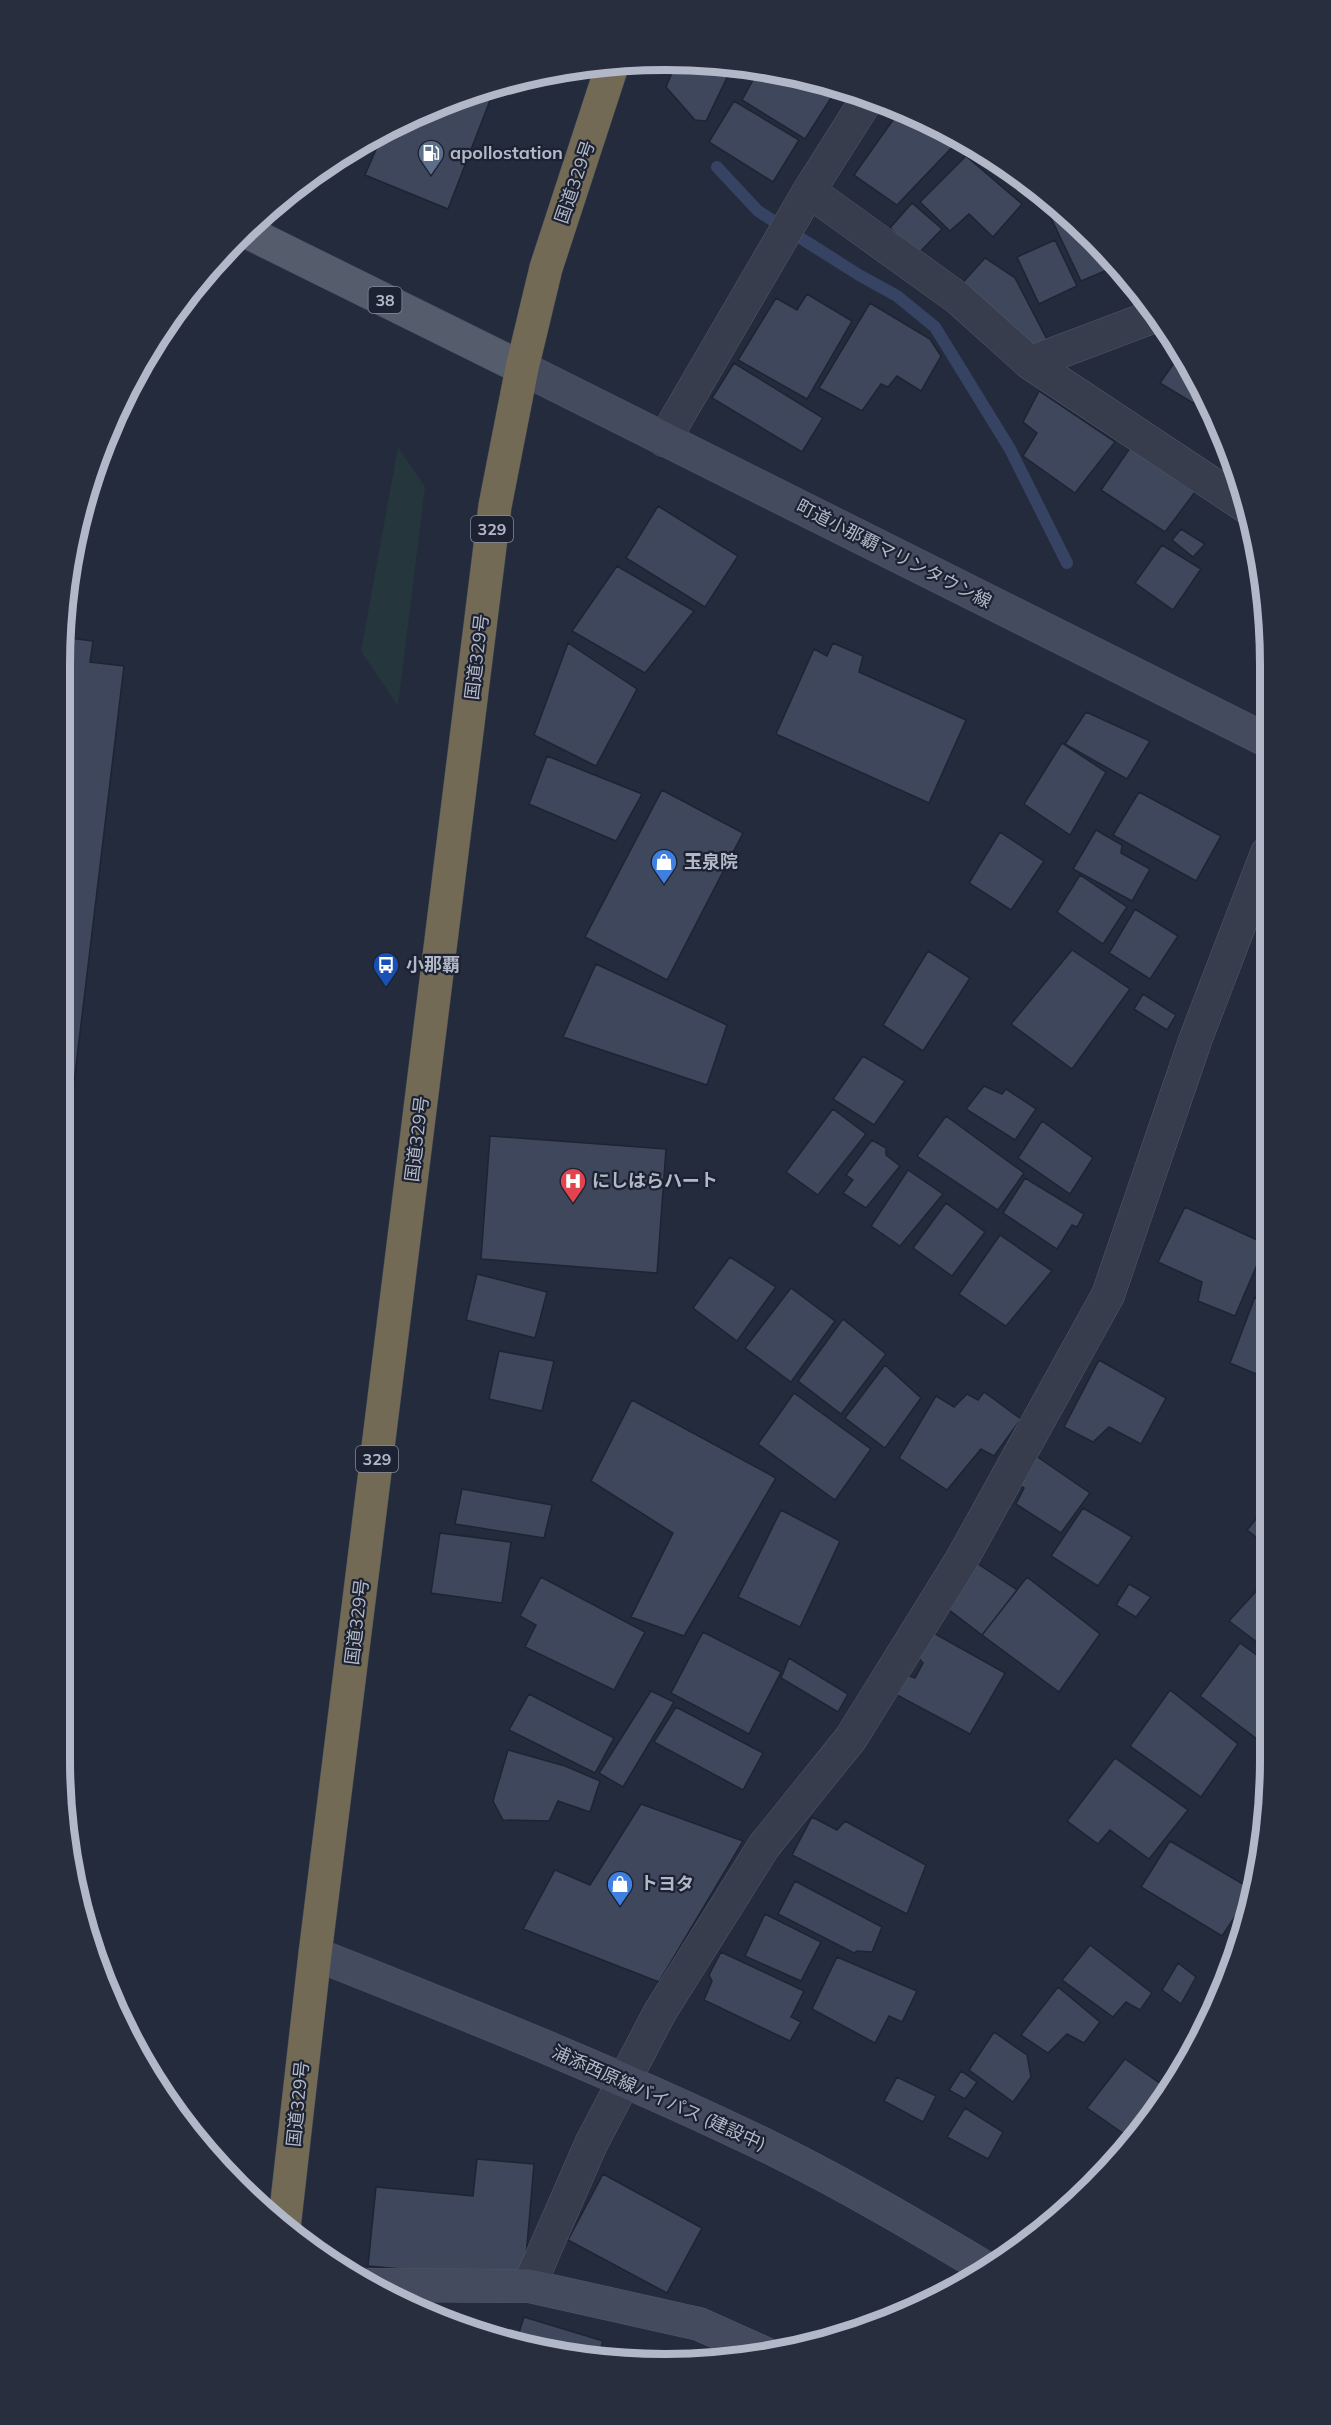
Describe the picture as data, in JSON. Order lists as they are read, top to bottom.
{
  "streets": {
    "highway": ["国道329号", "329"],
    "main road": ["38"],
    "street": ["町道小那覇マリンタウン線", "浦添西原線バイパス (建設中)"]
  },
  "crossings": [
    ["国道329号", "38"],
    ["国道329号", "町道小那覇マリンタウン線"],
    ["国道329号", "浦添西原線バイパス (建設中)"],
    ["38", "町道小那覇マリンタウン線"]
  ],
  "places": {
    "fuel station": ["apollostation"],
    "shop": ["玉泉院", "トヨタ"],
    "bus stop": ["小那覇"],
    "hospital": ["にしはらハート"]
  }
}
